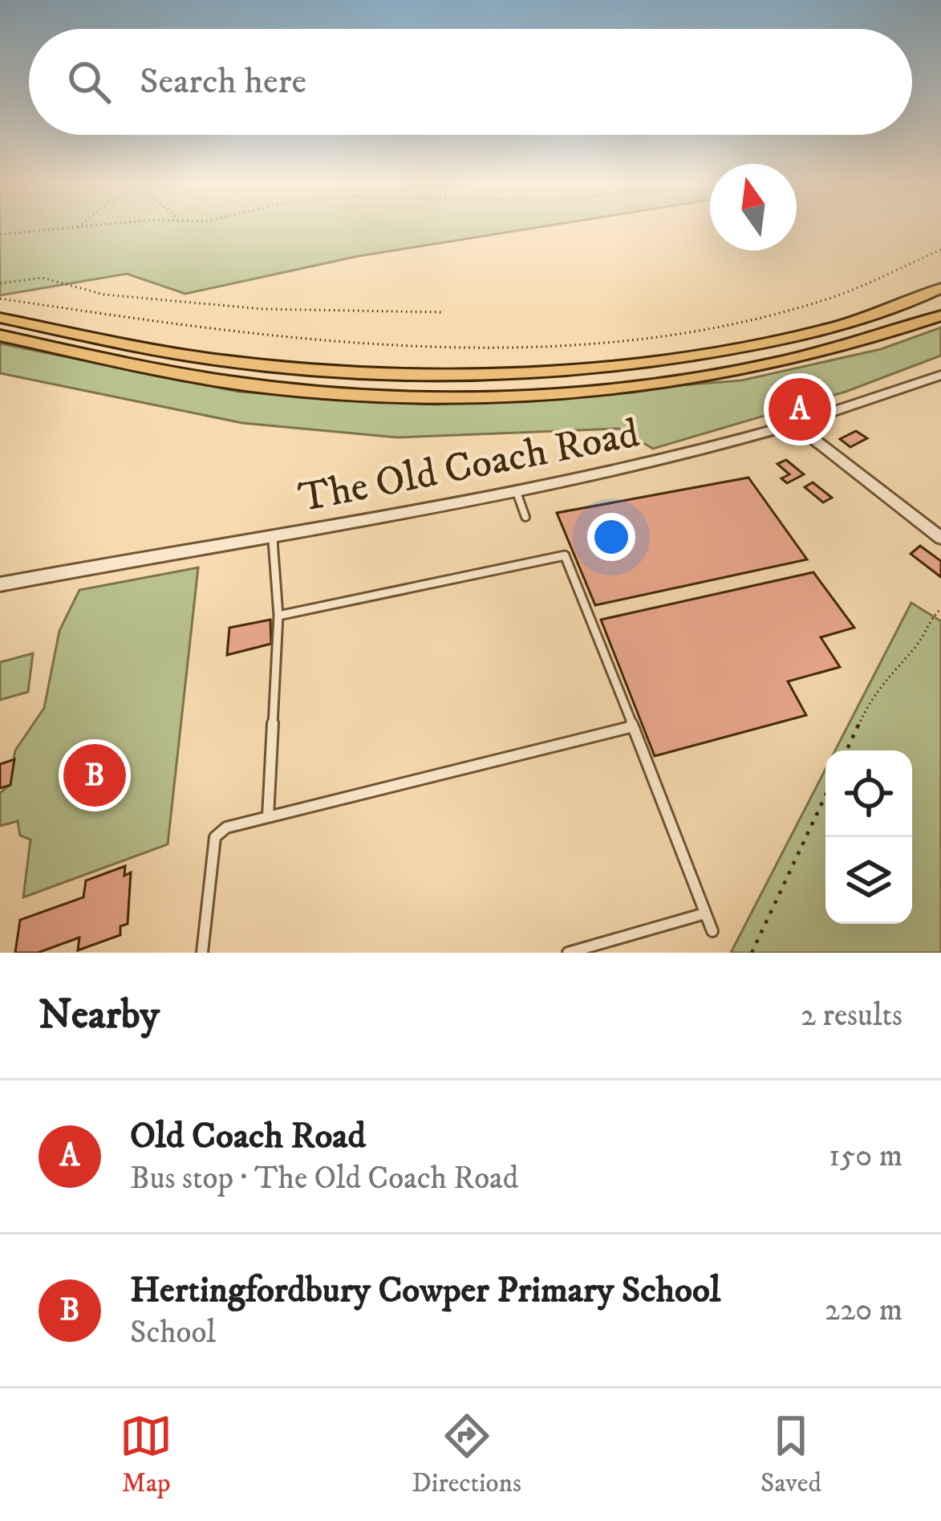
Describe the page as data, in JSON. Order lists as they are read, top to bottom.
{
  "streets": {
    "street": ["The Old Coach Road"]
  },
  "north": "top",
  "page": {
    "search": "Search here",
    "pins": ["A", "B"],
    "heading": ["Nearby", "2 results"],
    "list": [
      {
        "mark": "A",
        "name": "Old Coach Road",
        "note": "Bus stop · The Old Coach Road",
        "value": "150 m"
      },
      {
        "mark": "B",
        "name": "Hertingfordbury Cowper Primary School",
        "note": "School",
        "value": "220 m"
      }
    ],
    "nav": ["Map", "Directions", "Saved"]
  }
}
